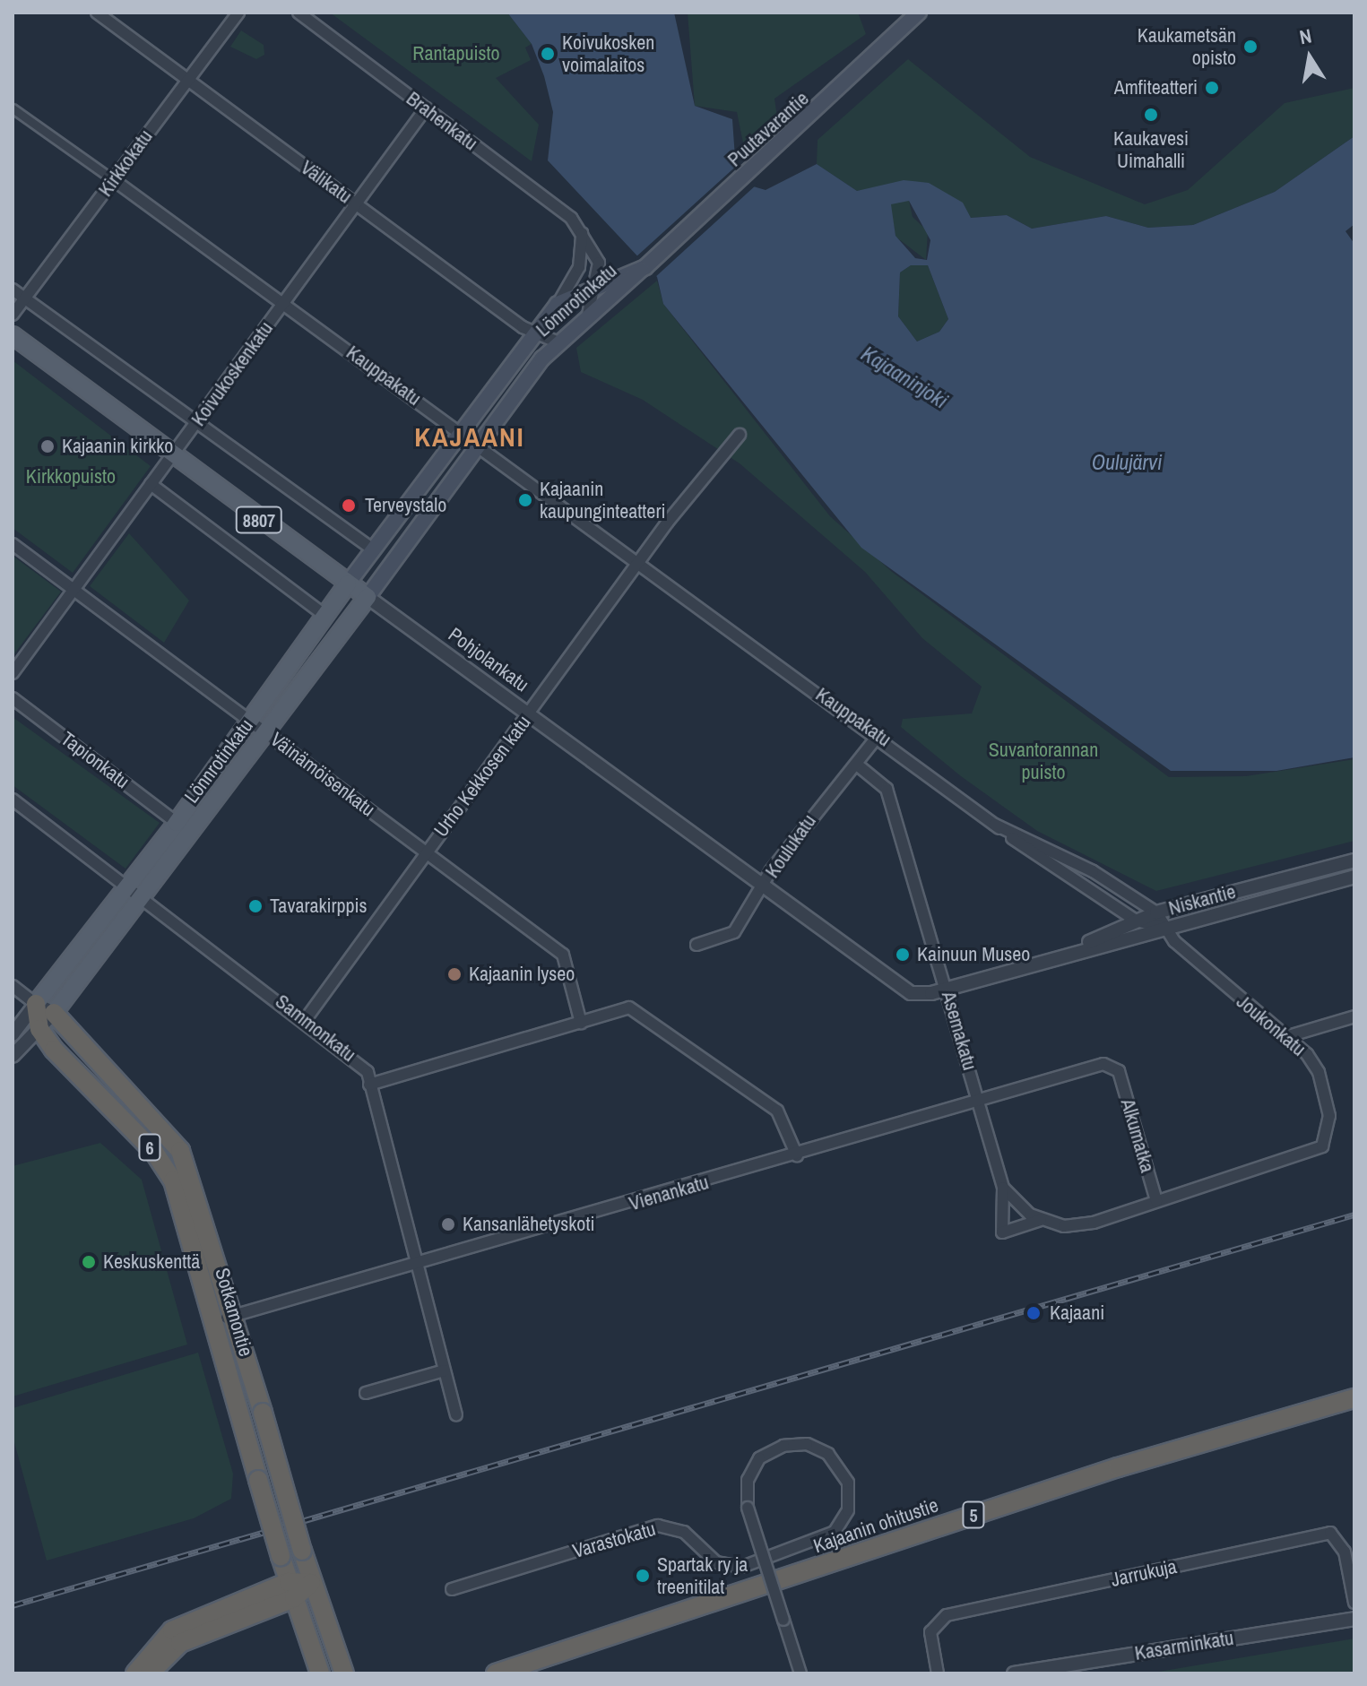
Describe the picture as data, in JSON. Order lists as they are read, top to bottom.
{
  "streets": {
    "highway": [
      "6",
      "Sotkamontie",
      "5",
      "Kajaanin ohitustie"
    ],
    "main road": [
      "Puutavarantie",
      "Lönnrotinkatu",
      "8807",
      "Pohjolankatu"
    ],
    "street": [
      "Brahenkatu",
      "Kirkkokatu",
      "Välikatu",
      "Koivukoskenkatu",
      "Kauppakatu",
      "Tapionkatu",
      "Väinämöisenkatu",
      "Urho Kekkosen katu",
      "Koulukatu",
      "Niskantie",
      "Joukonkatu",
      "Sammonkatu",
      "Asemakatu",
      "Alkumatka",
      "Vienankatu",
      "Varastokatu",
      "Jarrukuja",
      "Kasarminkatu"
    ]
  },
  "crossings": [
    ["Brahenkatu", "Lönnrotinkatu"],
    ["Brahenkatu", "Koivukoskenkatu"],
    ["Puutavarantie", "Lönnrotinkatu"],
    ["Kirkkokatu", "Välikatu"],
    ["Kirkkokatu", "Kauppakatu"],
    ["Välikatu", "Lönnrotinkatu"],
    ["Välikatu", "Koivukoskenkatu"],
    ["Lönnrotinkatu", "Kauppakatu"],
    ["Lönnrotinkatu", "Pohjolankatu"],
    ["Lönnrotinkatu", "Tapionkatu"],
    ["Lönnrotinkatu", "Väinämöisenkatu"],
    ["Lönnrotinkatu", "Sammonkatu"],
    ["Lönnrotinkatu", "Sotkamontie"],
    ["Koivukoskenkatu", "Kauppakatu"],
    ["Koivukoskenkatu", "Pohjolankatu"],
    ["Koivukoskenkatu", "Väinämöisenkatu"],
    ["Kauppakatu", "Urho Kekkosen katu"],
    ["Kauppakatu", "Koulukatu"],
    ["Kauppakatu", "Niskantie"],
    ["Kauppakatu", "Joukonkatu"],
    ["Pohjolankatu", "Urho Kekkosen katu"],
    ["Pohjolankatu", "Koulukatu"],
    ["Pohjolankatu", "Niskantie"],
    ["Pohjolankatu", "Asemakatu"],
    ["Väinämöisenkatu", "Urho Kekkosen katu"],
    ["Urho Kekkosen katu", "Sammonkatu"],
    ["Koulukatu", "Asemakatu"],
    ["Niskantie", "Joukonkatu"],
    ["Niskantie", "Asemakatu"],
    ["Joukonkatu", "Asemakatu"],
    ["Joukonkatu", "Alkumatka"],
    ["Sammonkatu", "Vienankatu"],
    ["Asemakatu", "Alkumatka"],
    ["Asemakatu", "Vienankatu"],
    ["Alkumatka", "Vienankatu"],
    ["Vienankatu", "Sotkamontie"]
  ],
  "districts": ["KAJAANI"],
  "water": ["Kajaaninjoki", "Oulujärvi"],
  "parks": ["Rantapuisto", "Kirkkopuisto", "Suvantorannan puisto"],
  "places": [
    "Kaukametsän opisto",
    "Koivukosken voimalaitos",
    "Amfiteatteri",
    "Kaukavesi Uimahalli",
    "Kajaanin kirkko",
    "Kajaanin kaupunginteatteri",
    "Terveystalo",
    "Tavarakirppis",
    "Kainuun Museo",
    "Kajaanin lyseo",
    "Kansanlähetyskoti",
    "Keskuskenttä",
    "Kajaani",
    "Spartak ry ja treenitilat"
  ],
  "north": "top"
}
